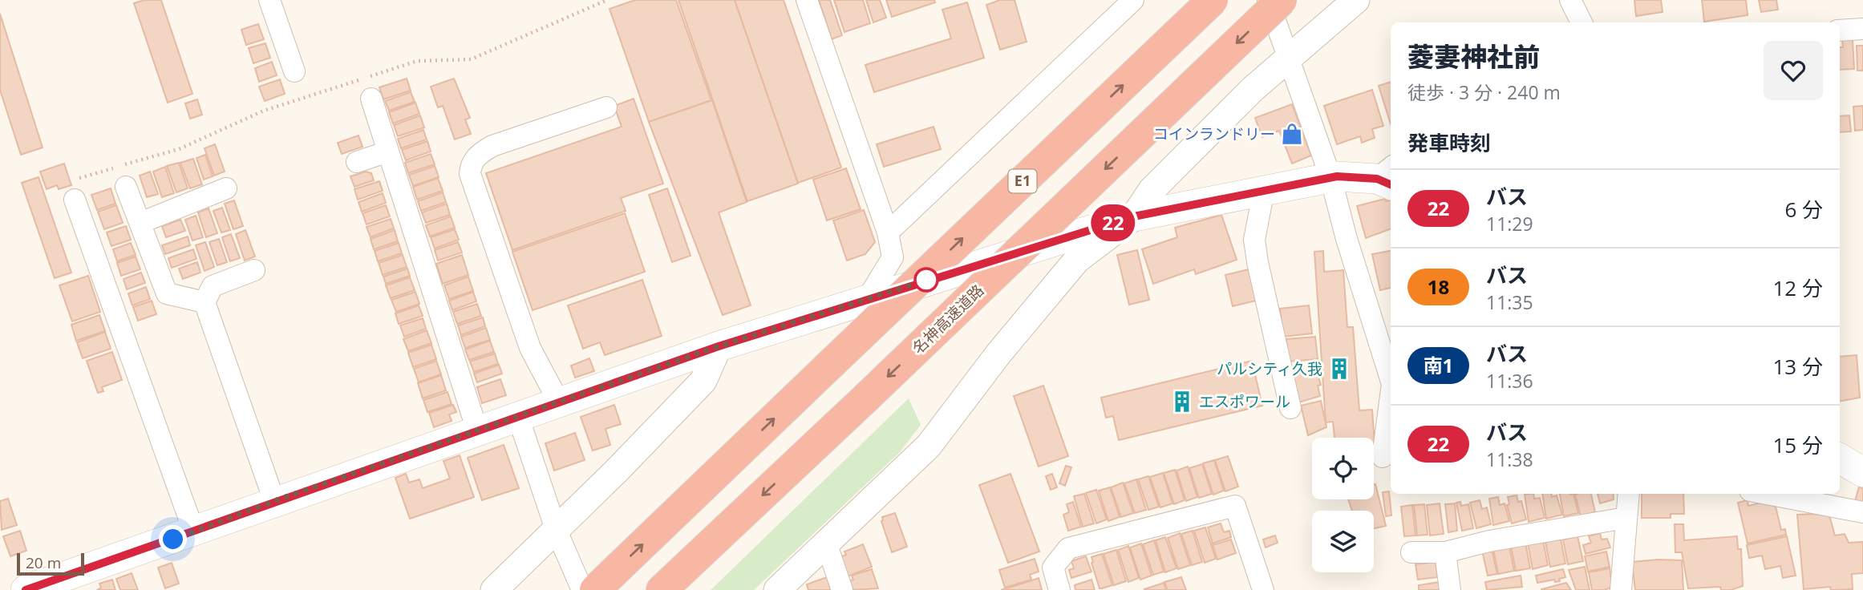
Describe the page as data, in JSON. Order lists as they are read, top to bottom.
{
  "streets": {
    "highway": ["E1", "名神高速道路"]
  },
  "places": {
    "shop": ["コインランドリー"],
    "building": ["パルシティ久我", "エスポワール"]
  },
  "lines": ["bus line 22"],
  "scale_bar": "20 m",
  "page": {
    "on_map": "22",
    "heading": [
      ["菱妻神社前", "徒歩 · 3 分 · 240 m"],
      "発車時刻"
    ],
    "list": [
      {
        "mark": "22",
        "name": "バス",
        "note": "11:29",
        "value": "6 分"
      },
      {
        "mark": "18",
        "name": "バス",
        "note": "11:35",
        "value": "12 分"
      },
      {
        "mark": "南1",
        "name": "バス",
        "note": "11:36",
        "value": "13 分"
      },
      {
        "mark": "22",
        "name": "バス",
        "note": "11:38",
        "value": "15 分"
      }
    ],
    "scale": "20 m"
  }
}
